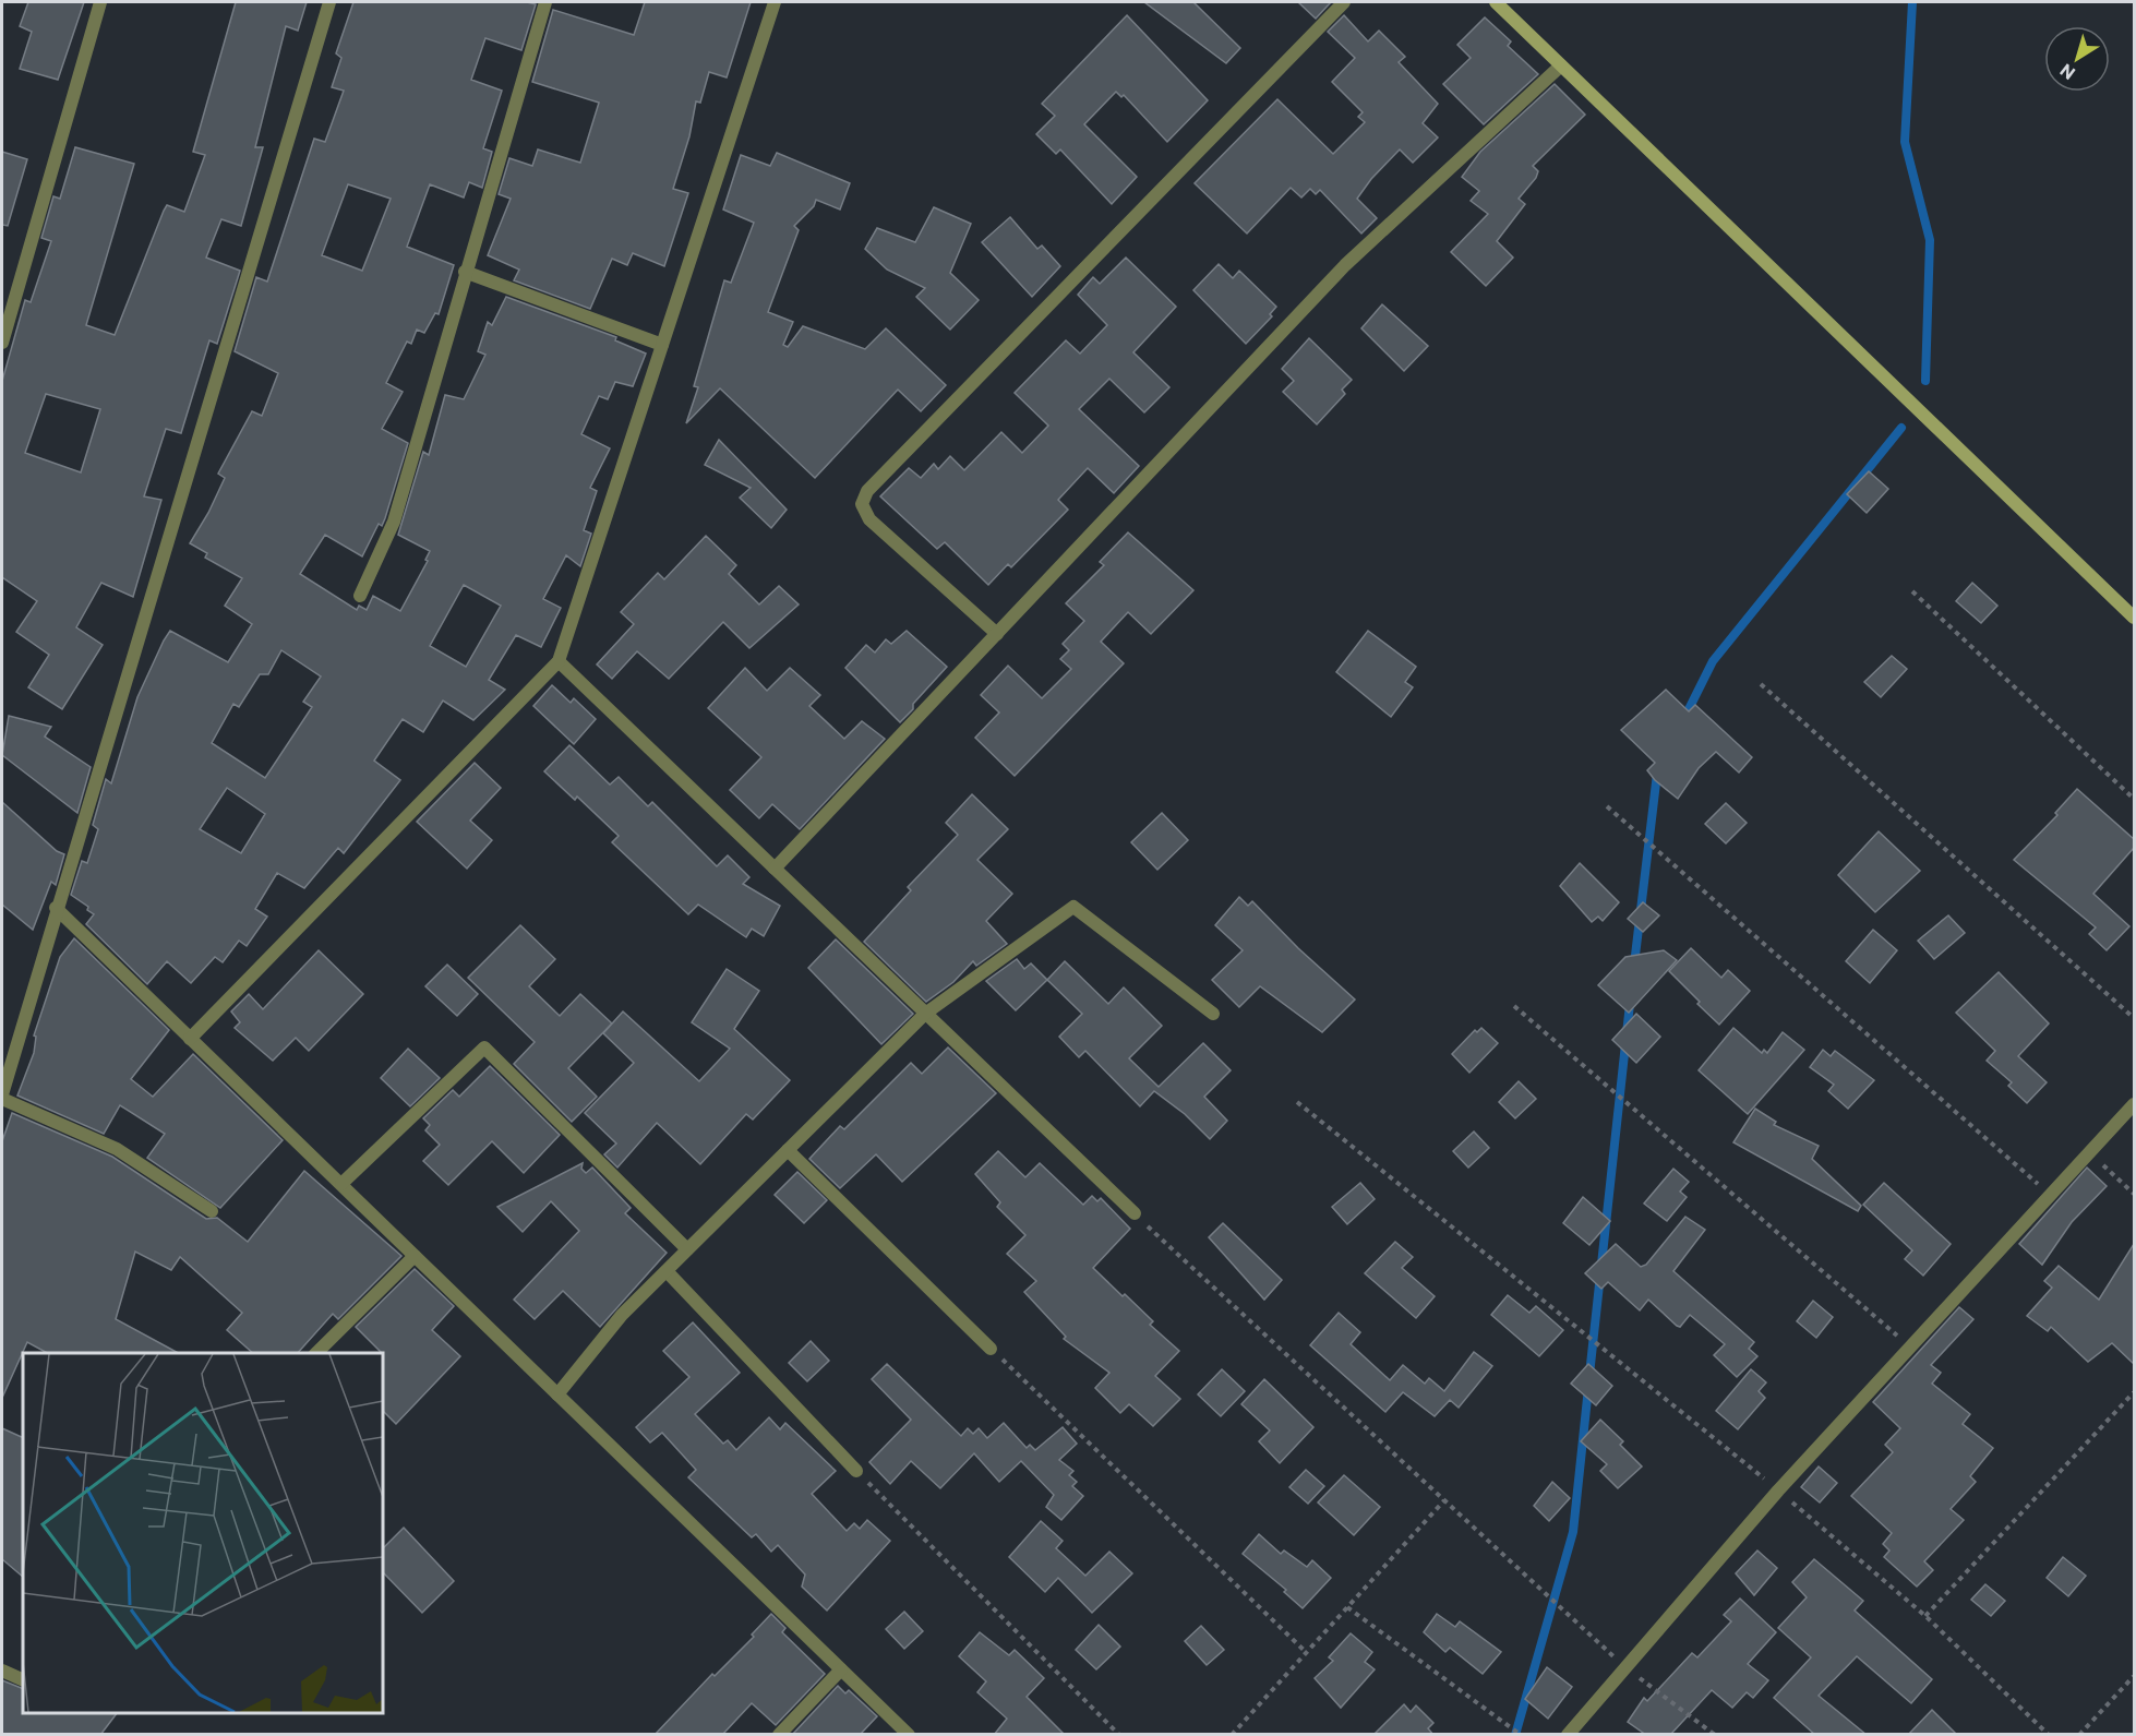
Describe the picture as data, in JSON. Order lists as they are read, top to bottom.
{
  "north": "bottom left"
}
